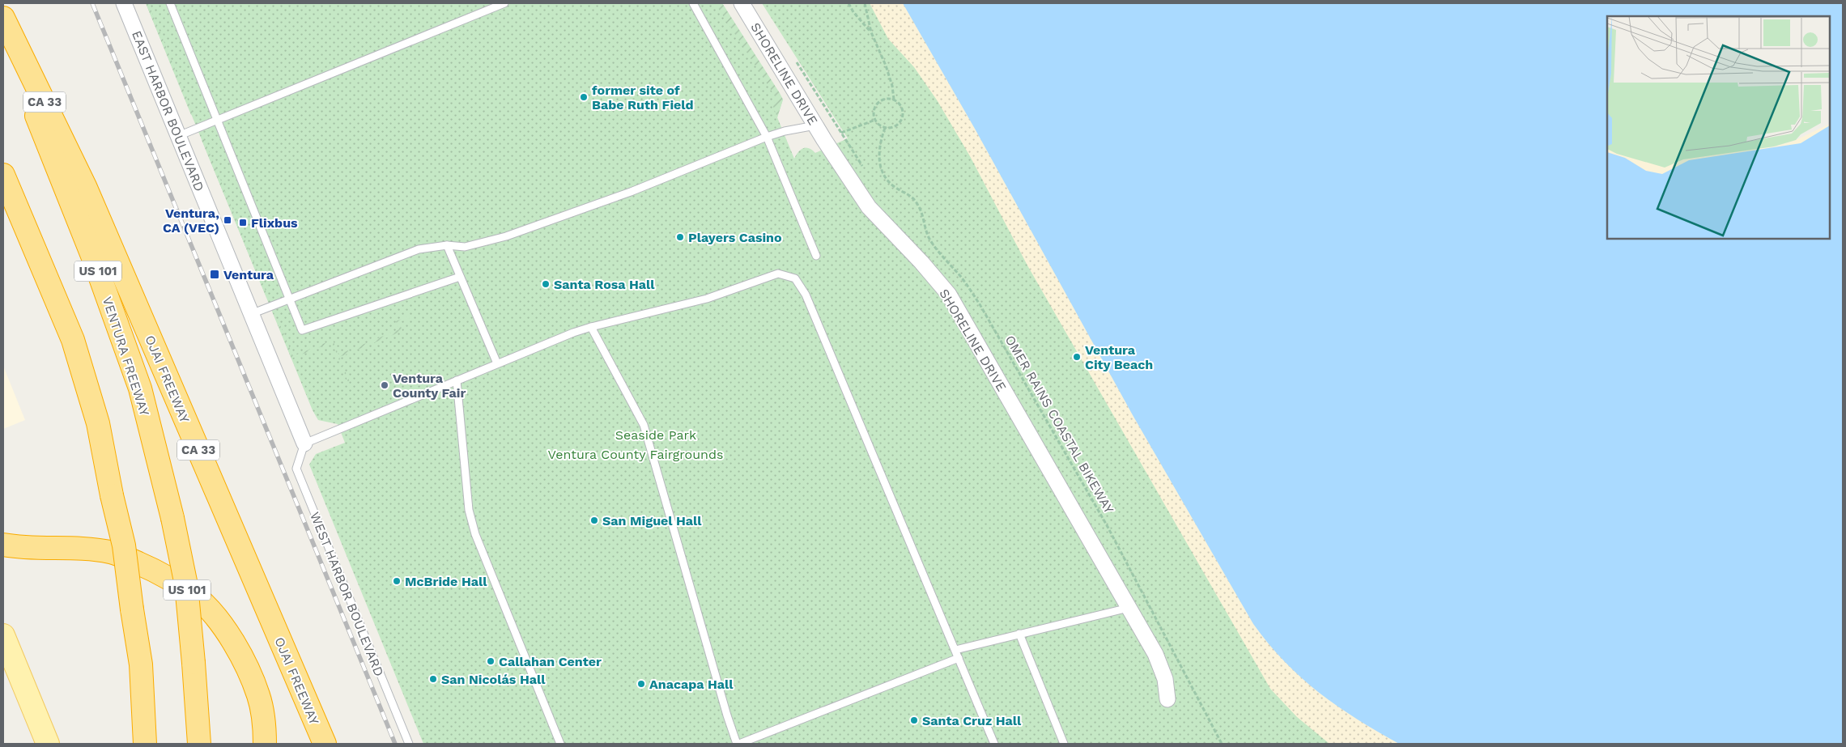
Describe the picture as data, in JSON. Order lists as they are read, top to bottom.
{
  "streets": {
    "highway": [
      "CA 33",
      "US 101",
      "VENTURA FREEWAY",
      "OJAI FREEWAY"
    ],
    "street": ["SHORELINE DRIVE", "EAST HARBOR BOULEVARD"],
    "lane": ["WEST HARBOR BOULEVARD"],
    "path": ["OMER RAINS COASTAL BIKEWAY"]
  },
  "crossings": [
    ["EAST HARBOR BOULEVARD", "WEST HARBOR BOULEVARD"]
  ],
  "parks": ["Seaside Park", "Ventura County Fairgrounds"],
  "places": {
    "other": [
      "former site of Babe Ruth Field",
      "Players Casino",
      "Santa Rosa Hall",
      "Ventura City Beach",
      "Ventura County Fair",
      "San Miguel Hall",
      "McBride Hall",
      "Callahan Center",
      "San Nicolás Hall",
      "Anacapa Hall",
      "Santa Cruz Hall"
    ],
    "transit": ["Ventura, CA (VEC)", "Flixbus", "Ventura"]
  }
}
